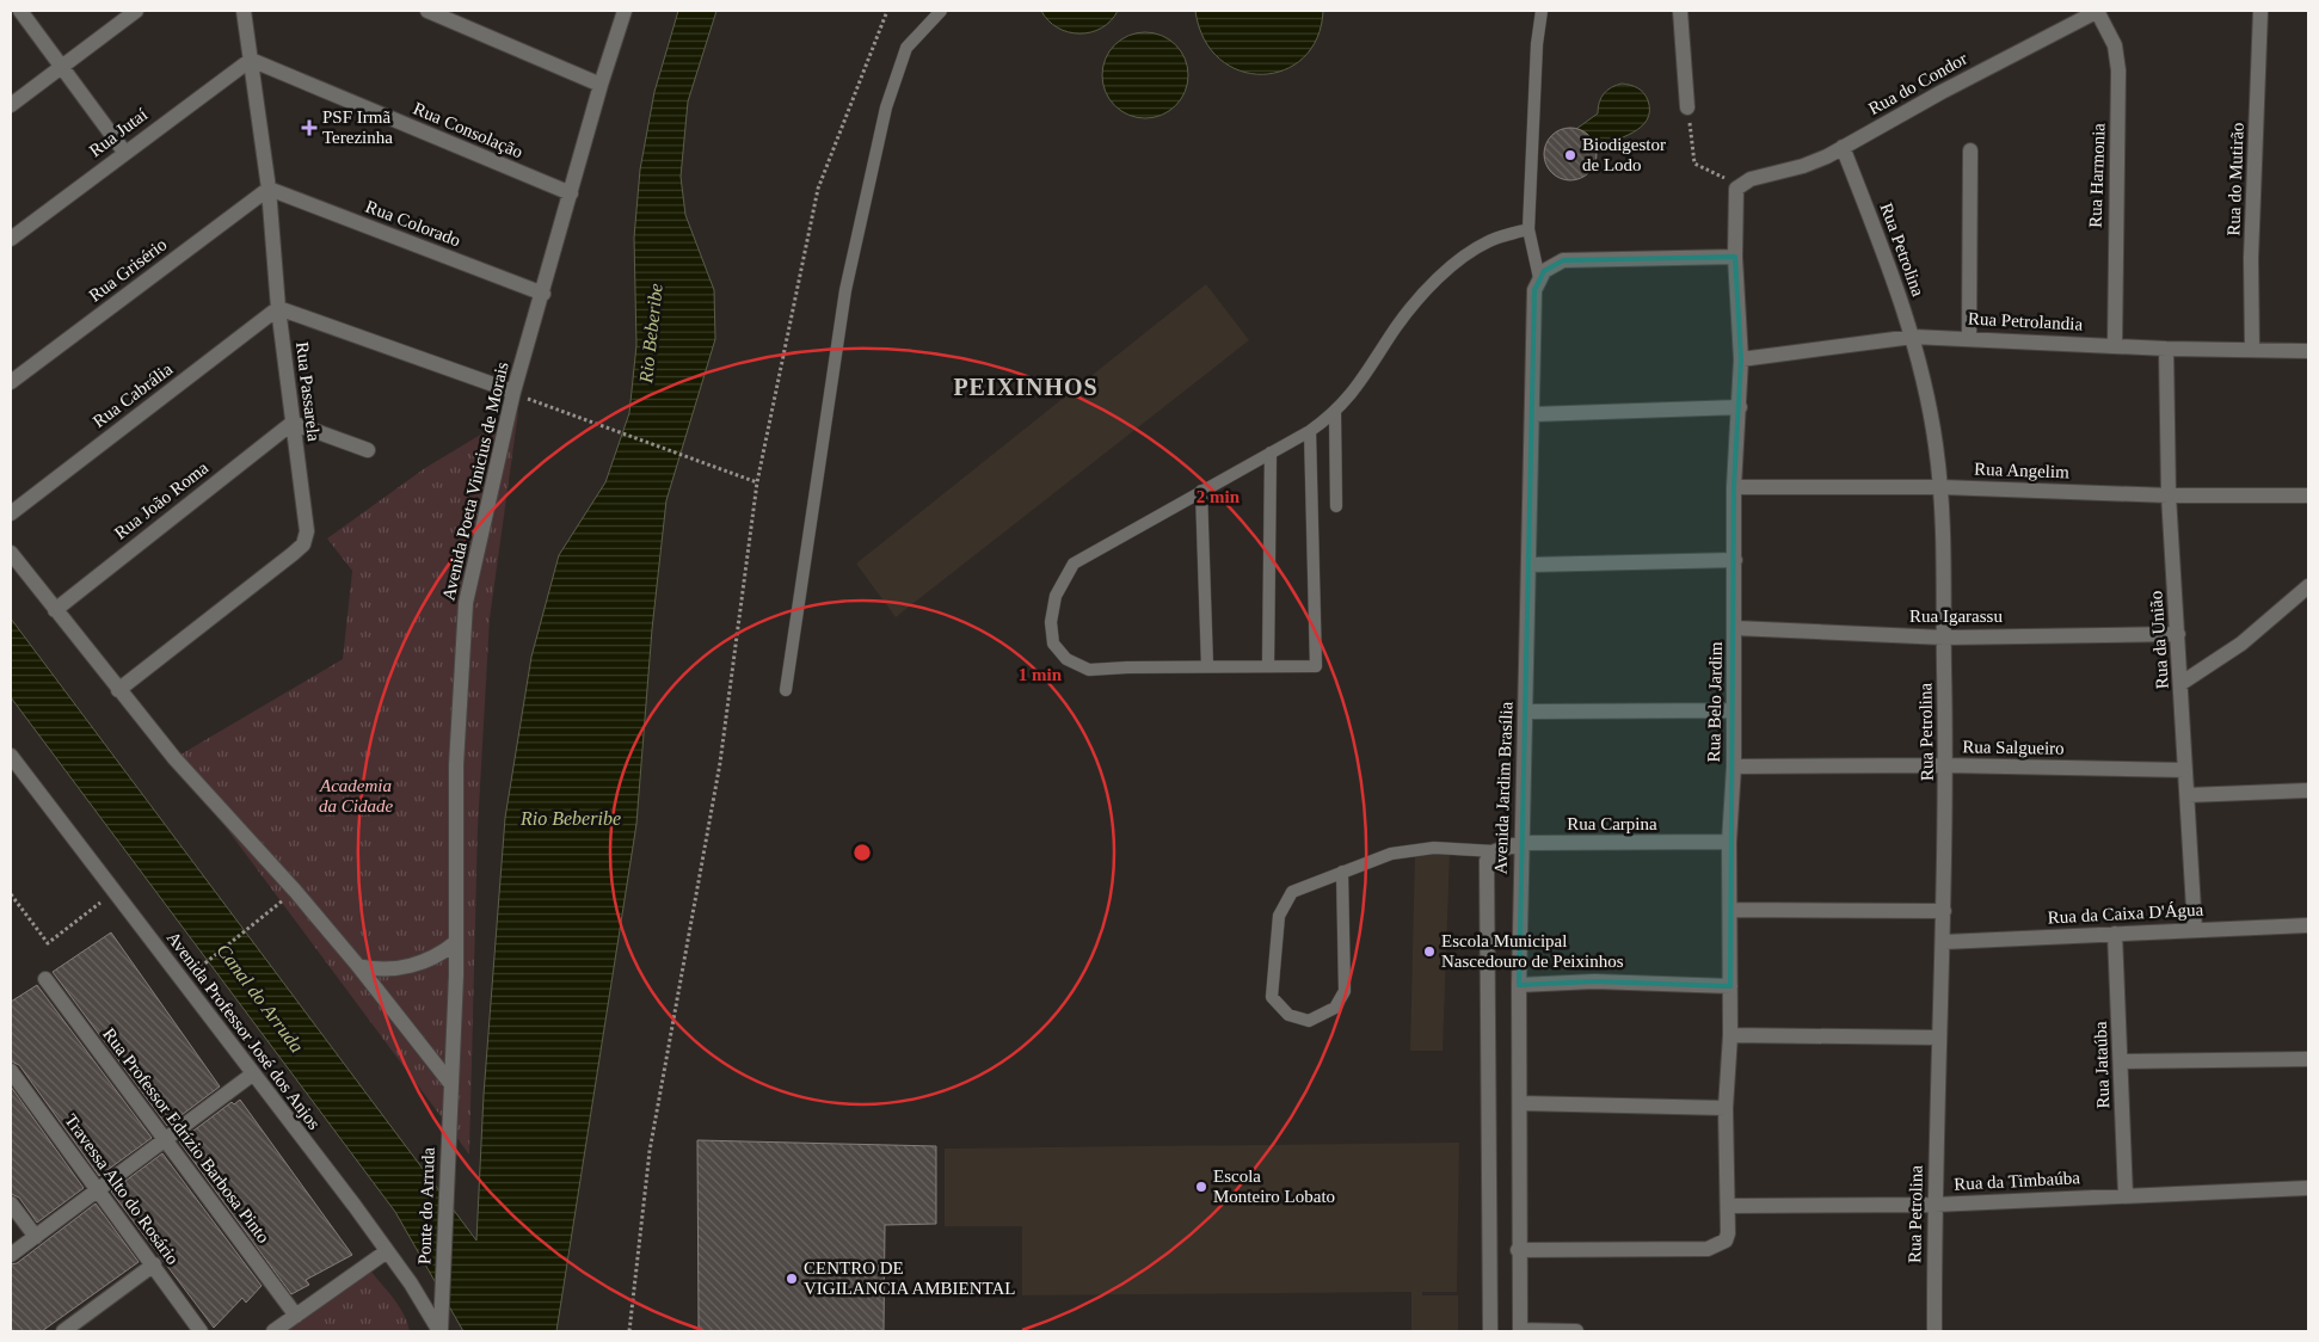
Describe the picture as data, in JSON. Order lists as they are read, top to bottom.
{
  "streets": {
    "street": [
      "Rua do Condor",
      "Rua Consolação",
      "Rua Jutaí",
      "Rua Harmonia",
      "Rua do Mutirão",
      "Rua Colorado",
      "Rua Petrolina",
      "Rua Grisério",
      "Rua Petrolandia",
      "Rua Passarela",
      "Rua Cabrália",
      "Rua Angelim",
      "Avenida Poeta Vinicius de Morais",
      "Rua João Roma",
      "Rua Igarassu",
      "Rua da União",
      "Rua Belo Jardim",
      "Rua Salgueiro",
      "Avenida Jardim Brasília",
      "Rua Carpina",
      "Rua da Caixa D'Água",
      "Avenida Professor José dos Anjos",
      "Rua Jataúba",
      "Rua Professor Edrízio Barbosa Pinto",
      "Rua da Timbaúba",
      "Travessa Alto do Rosário",
      "Ponte do Arruda"
    ]
  },
  "crossings": [
    ["Rua do Condor", "Rua Harmonia"],
    ["Rua do Condor", "Rua Petrolina"],
    ["Rua do Condor", "Rua Belo Jardim"],
    ["Rua Consolação", "Rua Jutaí"],
    ["Rua Consolação", "Rua Passarela"],
    ["Rua Consolação", "Avenida Poeta Vinicius de Morais"],
    ["Rua Jutaí", "Rua Passarela"],
    ["Rua Harmonia", "Rua Petrolandia"],
    ["Rua do Mutirão", "Rua Petrolandia"],
    ["Rua Colorado", "Rua Grisério"],
    ["Rua Colorado", "Rua Passarela"],
    ["Rua Colorado", "Avenida Poeta Vinicius de Morais"],
    ["Rua Petrolina", "Rua Petrolandia"],
    ["Rua Petrolina", "Rua Angelim"],
    ["Rua Petrolina", "Rua Igarassu"],
    ["Rua Petrolina", "Rua Salgueiro"],
    ["Rua Petrolina", "Rua da Caixa D'Água"],
    ["Rua Petrolina", "Rua da Timbaúba"],
    ["Rua Grisério", "Rua Passarela"],
    ["Rua Petrolandia", "Rua da União"],
    ["Rua Petrolandia", "Rua Belo Jardim"],
    ["Rua Passarela", "Rua Cabrália"],
    ["Rua Passarela", "Rua João Roma"],
    ["Rua Angelim", "Rua da União"],
    ["Rua Angelim", "Rua Belo Jardim"],
    ["Avenida Poeta Vinicius de Morais", "Ponte do Arruda"],
    ["Rua Igarassu", "Rua da União"],
    ["Rua Igarassu", "Rua Belo Jardim"],
    ["Rua da União", "Rua Salgueiro"],
    ["Rua da União", "Rua da Caixa D'Água"],
    ["Rua Belo Jardim", "Rua Salgueiro"],
    ["Rua Belo Jardim", "Avenida Jardim Brasília"],
    ["Rua Belo Jardim", "Rua Carpina"],
    ["Rua Belo Jardim", "Rua da Timbaúba"],
    ["Avenida Jardim Brasília", "Rua Carpina"],
    ["Rua da Caixa D'Água", "Rua Jataúba"],
    ["Avenida Professor José dos Anjos", "Ponte do Arruda"],
    ["Rua Jataúba", "Rua da Timbaúba"]
  ],
  "districts": ["PEIXINHOS"],
  "water": ["Rio Beberibe", "Canal do Arruda"],
  "parks": ["Academia da Cidade"],
  "places": {
    "health": ["PSF Irmã Terezinha"],
    "other": [
      "Biodigestor de Lodo",
      "Escola Municipal Nascedouro de Peixinhos",
      "Escola Monteiro Lobato",
      "CENTRO DE VIGILANCIA AMBIENTAL"
    ]
  },
  "rings": ["2 min", "1 min"]
}
